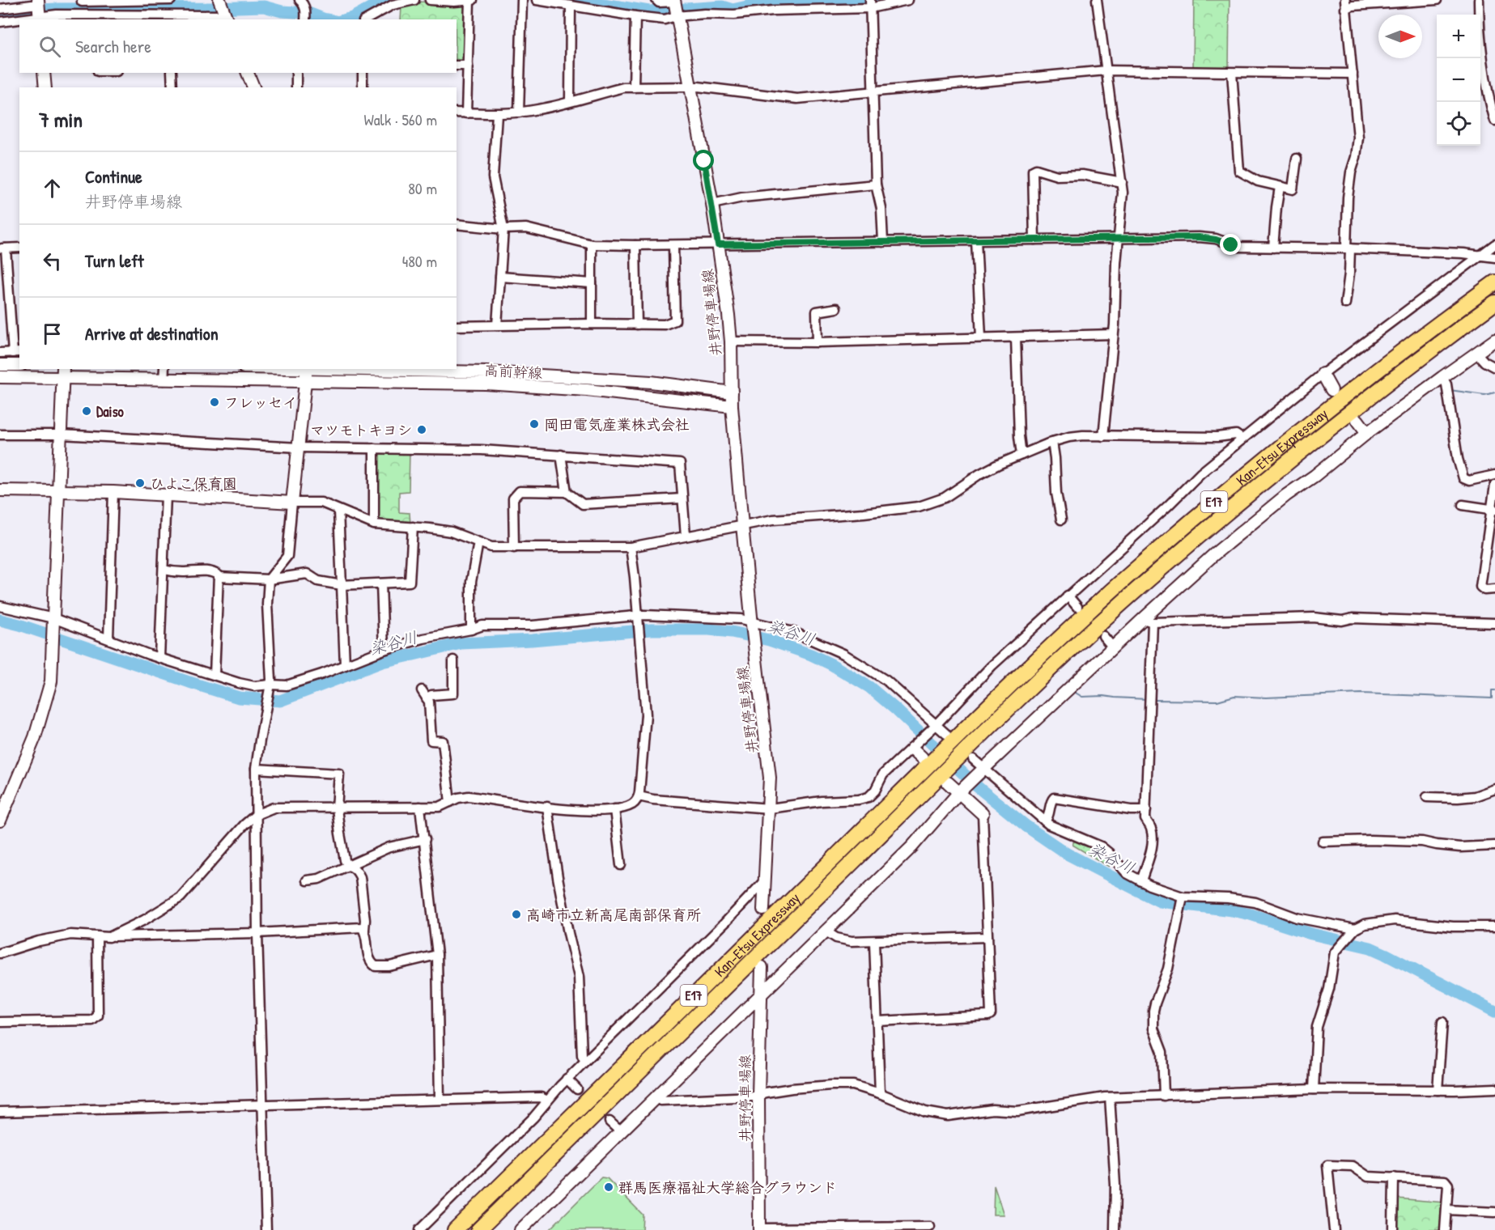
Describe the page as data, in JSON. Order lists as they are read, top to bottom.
{
  "streets": {
    "highway": ["Kan-Etsu Expressway", "E17"],
    "street": ["井野停車場線", "高前幹線"]
  },
  "crossings": [
    ["井野停車場線", "高前幹線"],
    ["Kan-Etsu Expressway", "E17"]
  ],
  "water": ["染谷川"],
  "places": [
    "フレッセイ",
    "Daiso",
    "岡田電気産業株式会社",
    "マツモトキヨシ",
    "ひよこ保育園",
    "高崎市立新高尾南部保育所",
    "群馬医療福祉大学総合グラウンド"
  ],
  "north": "right",
  "page": {
    "map_buttons": ["+", "−"],
    "search": "Search here",
    "heading": ["7 min", "Walk · 560 m"],
    "list": [
      ["Continue", "井野停車場線", "80 m"],
      ["Turn left", "480 m"],
      "Arrive at destination"
    ]
  }
}
